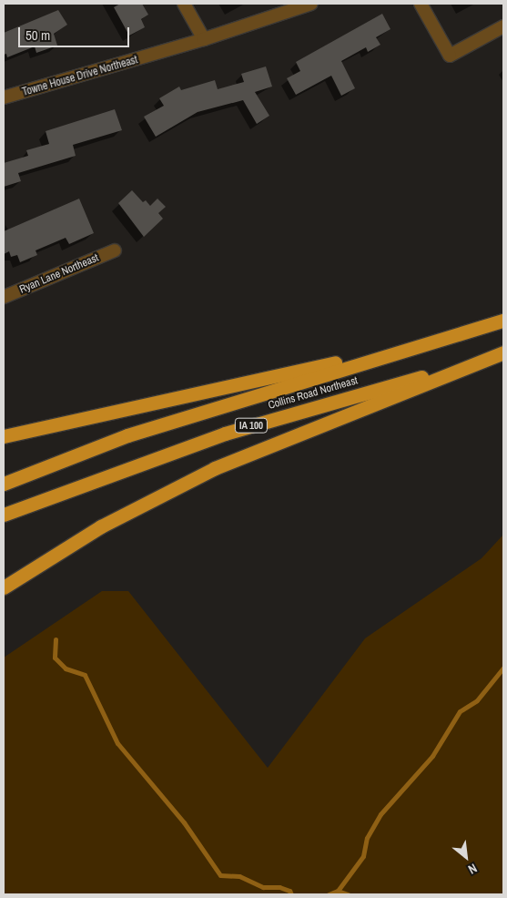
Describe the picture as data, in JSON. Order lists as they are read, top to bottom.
{
  "streets": {
    "highway": ["Collins Road Northeast", "IA 100"],
    "street": ["Towne House Drive Northeast", "Ryan Lane Northeast"]
  },
  "scale_bar": "50 m",
  "north": "bottom right"
}
